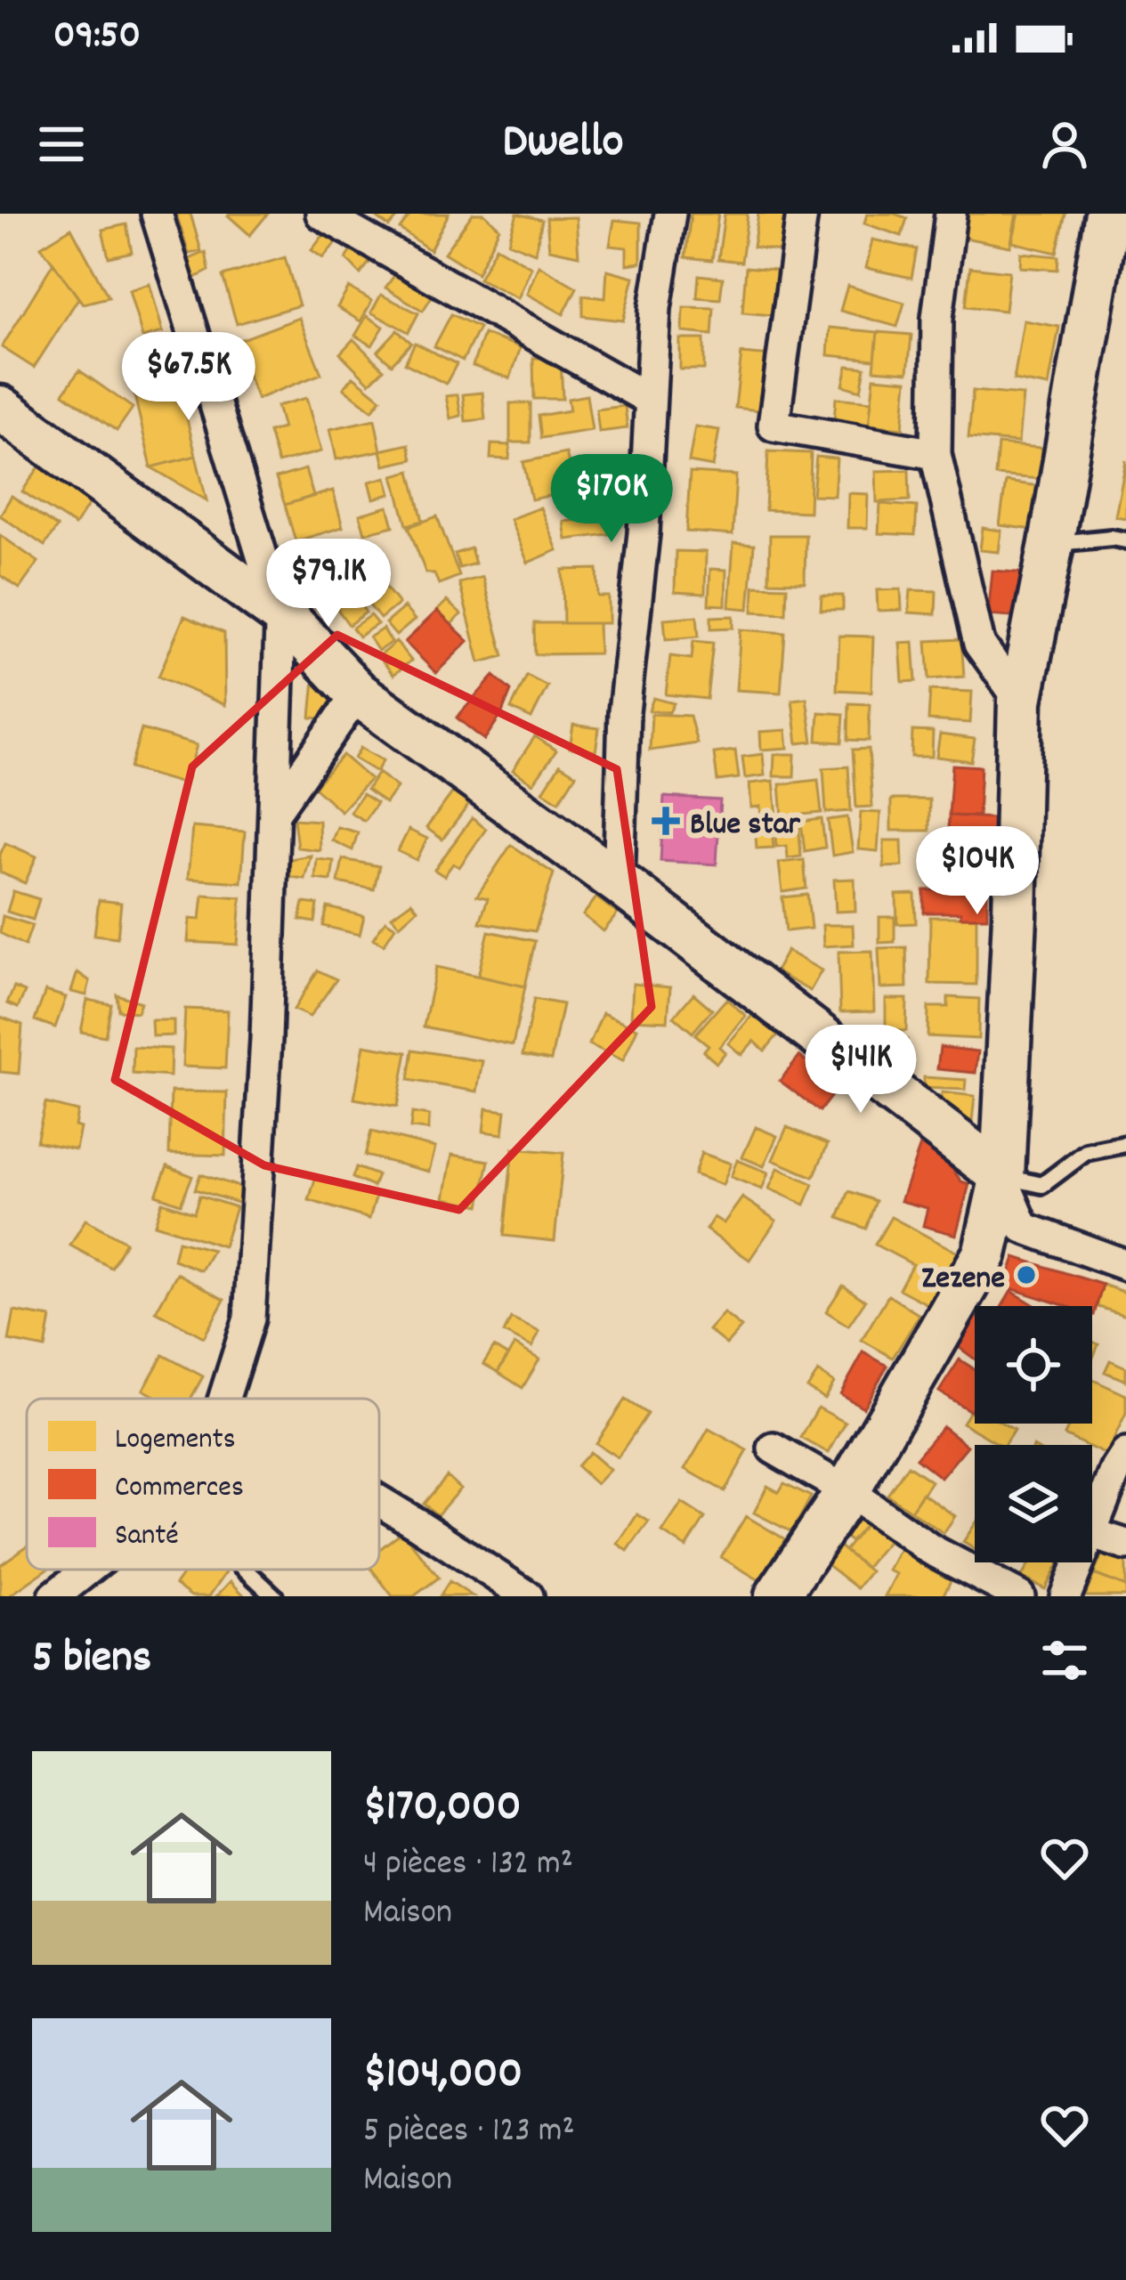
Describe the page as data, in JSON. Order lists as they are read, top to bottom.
{
  "places": {
    "health": ["Blue star"],
    "other": ["Zezene"]
  },
  "legend": ["Logements", "Commerces", "Santé"],
  "page": {
    "status": "09:50",
    "header": "Dwello",
    "price": [
      "$67.5K",
      "$170K",
      "$79.1K",
      "$104K",
      "$141K"
    ],
    "heading": "5 biens",
    "list": [
      {
        "name": "$170,000",
        "note": "4 pièces · 132 m² · Maison"
      },
      {
        "name": "$104,000",
        "note": "5 pièces · 123 m² · Maison"
      }
    ]
  }
}
